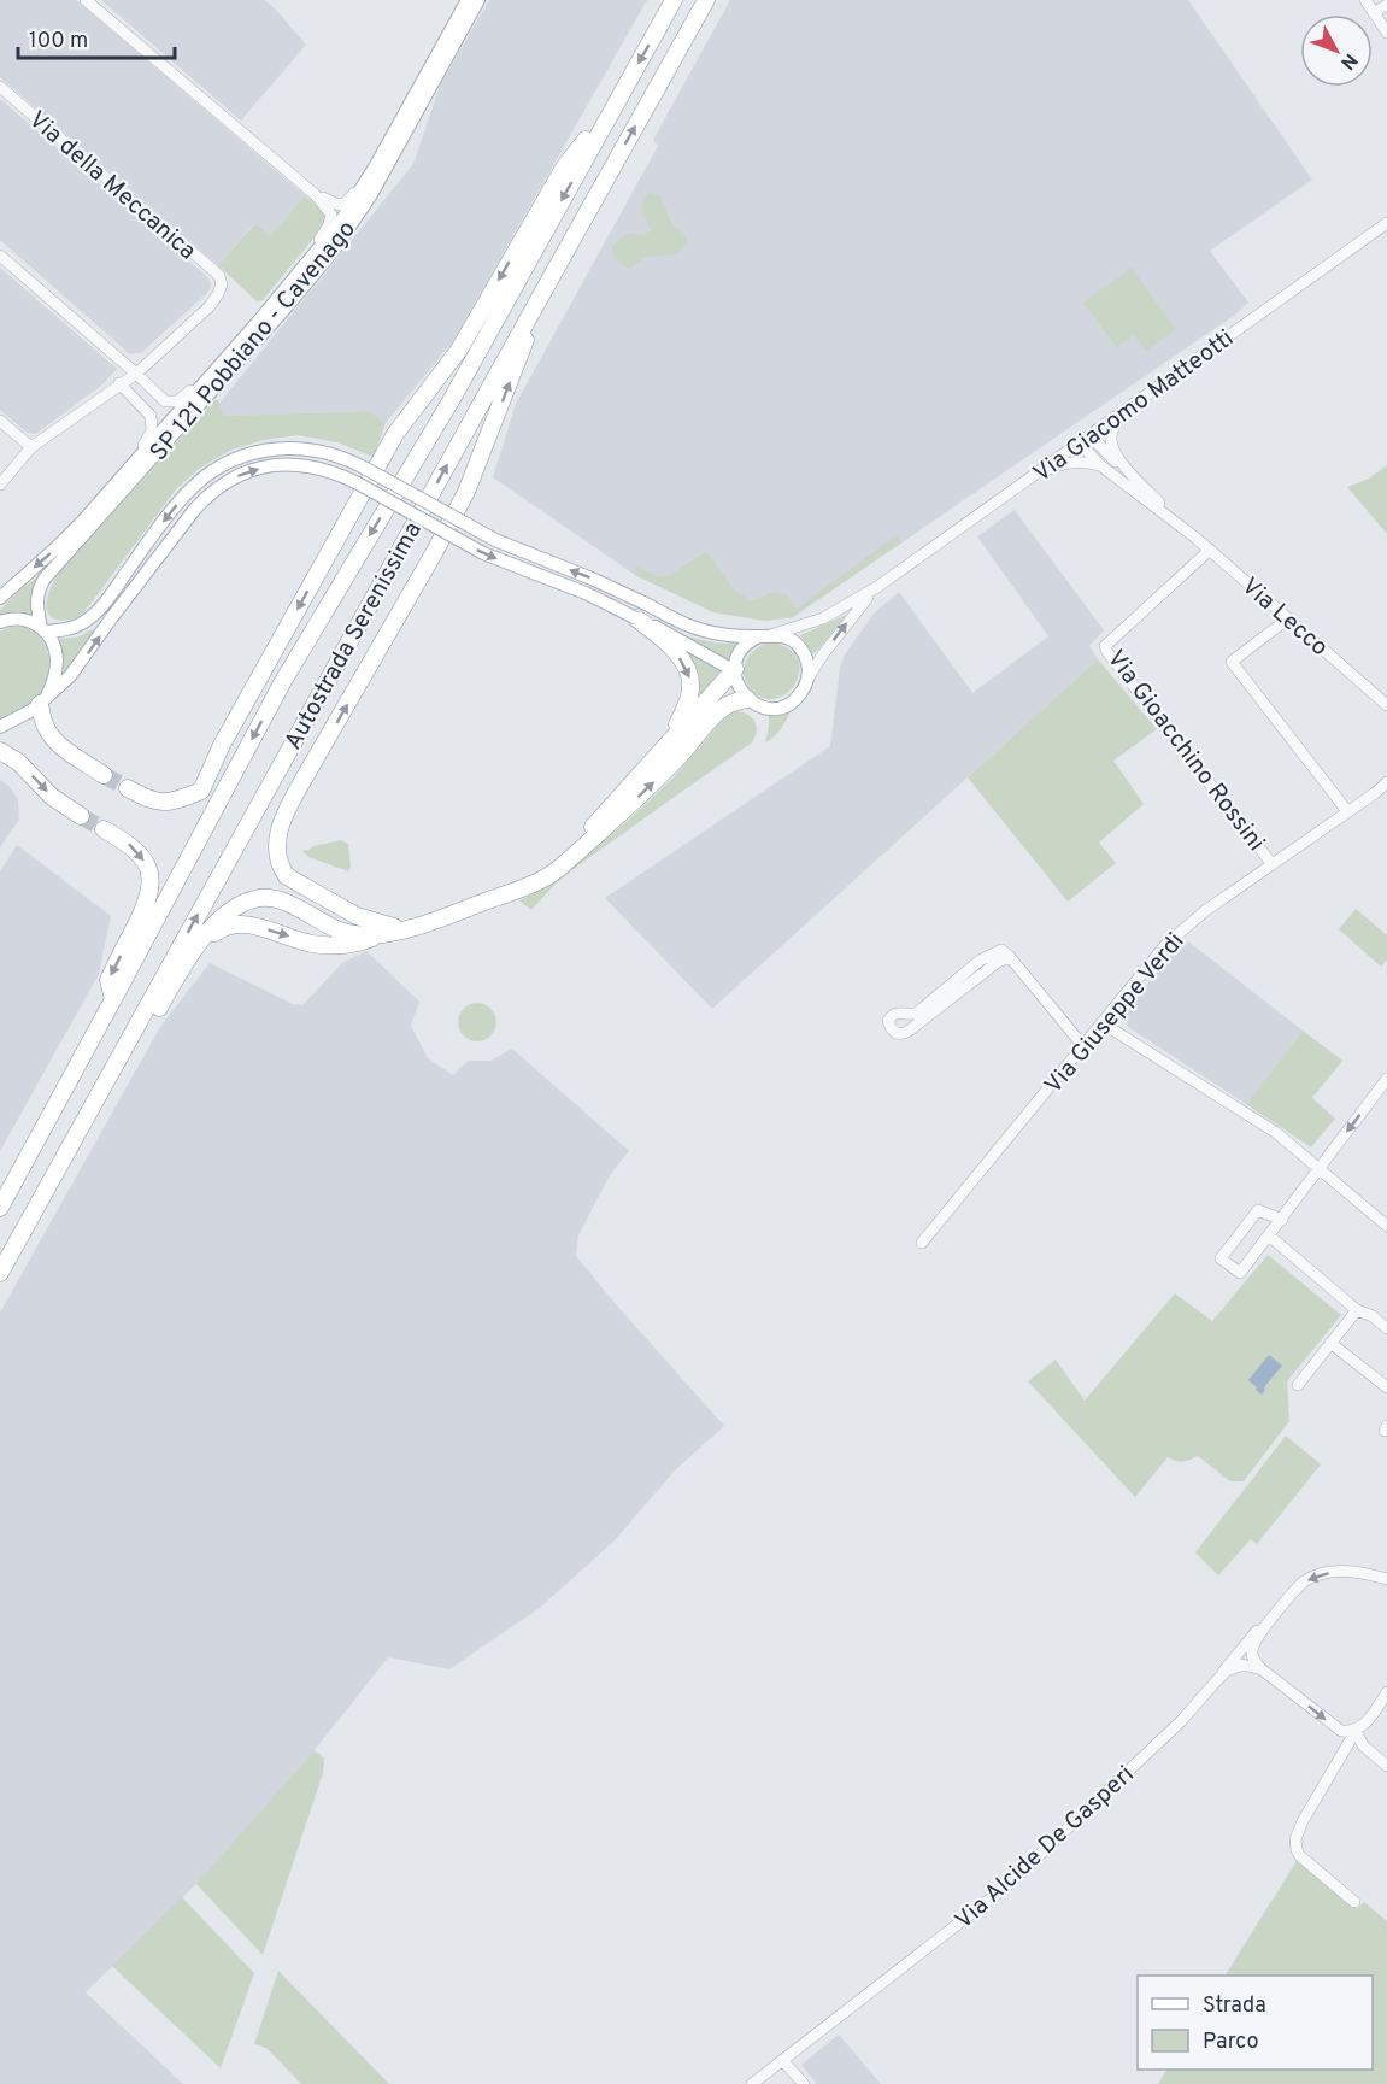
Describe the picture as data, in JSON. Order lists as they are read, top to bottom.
{
  "streets": {
    "highway": ["Autostrada Serenissima"],
    "main road": ["SP 121 Pobbiano - Cavenago"],
    "street": [
      "Via della Meccanica",
      "Via Giacomo Matteotti",
      "Via Lecco",
      "Via Gioacchino Rossini",
      "Via Giuseppe Verdi",
      "Via Alcide De Gasperi"
    ]
  },
  "crossings": [
    ["Via Giacomo Matteotti", "Via Lecco"],
    ["Via Lecco", "Via Gioacchino Rossini"],
    ["Via Gioacchino Rossini", "Via Giuseppe Verdi"]
  ],
  "legend": ["Strada", "Parco"],
  "scale_bar": "100 m",
  "north": "bottom right"
}
